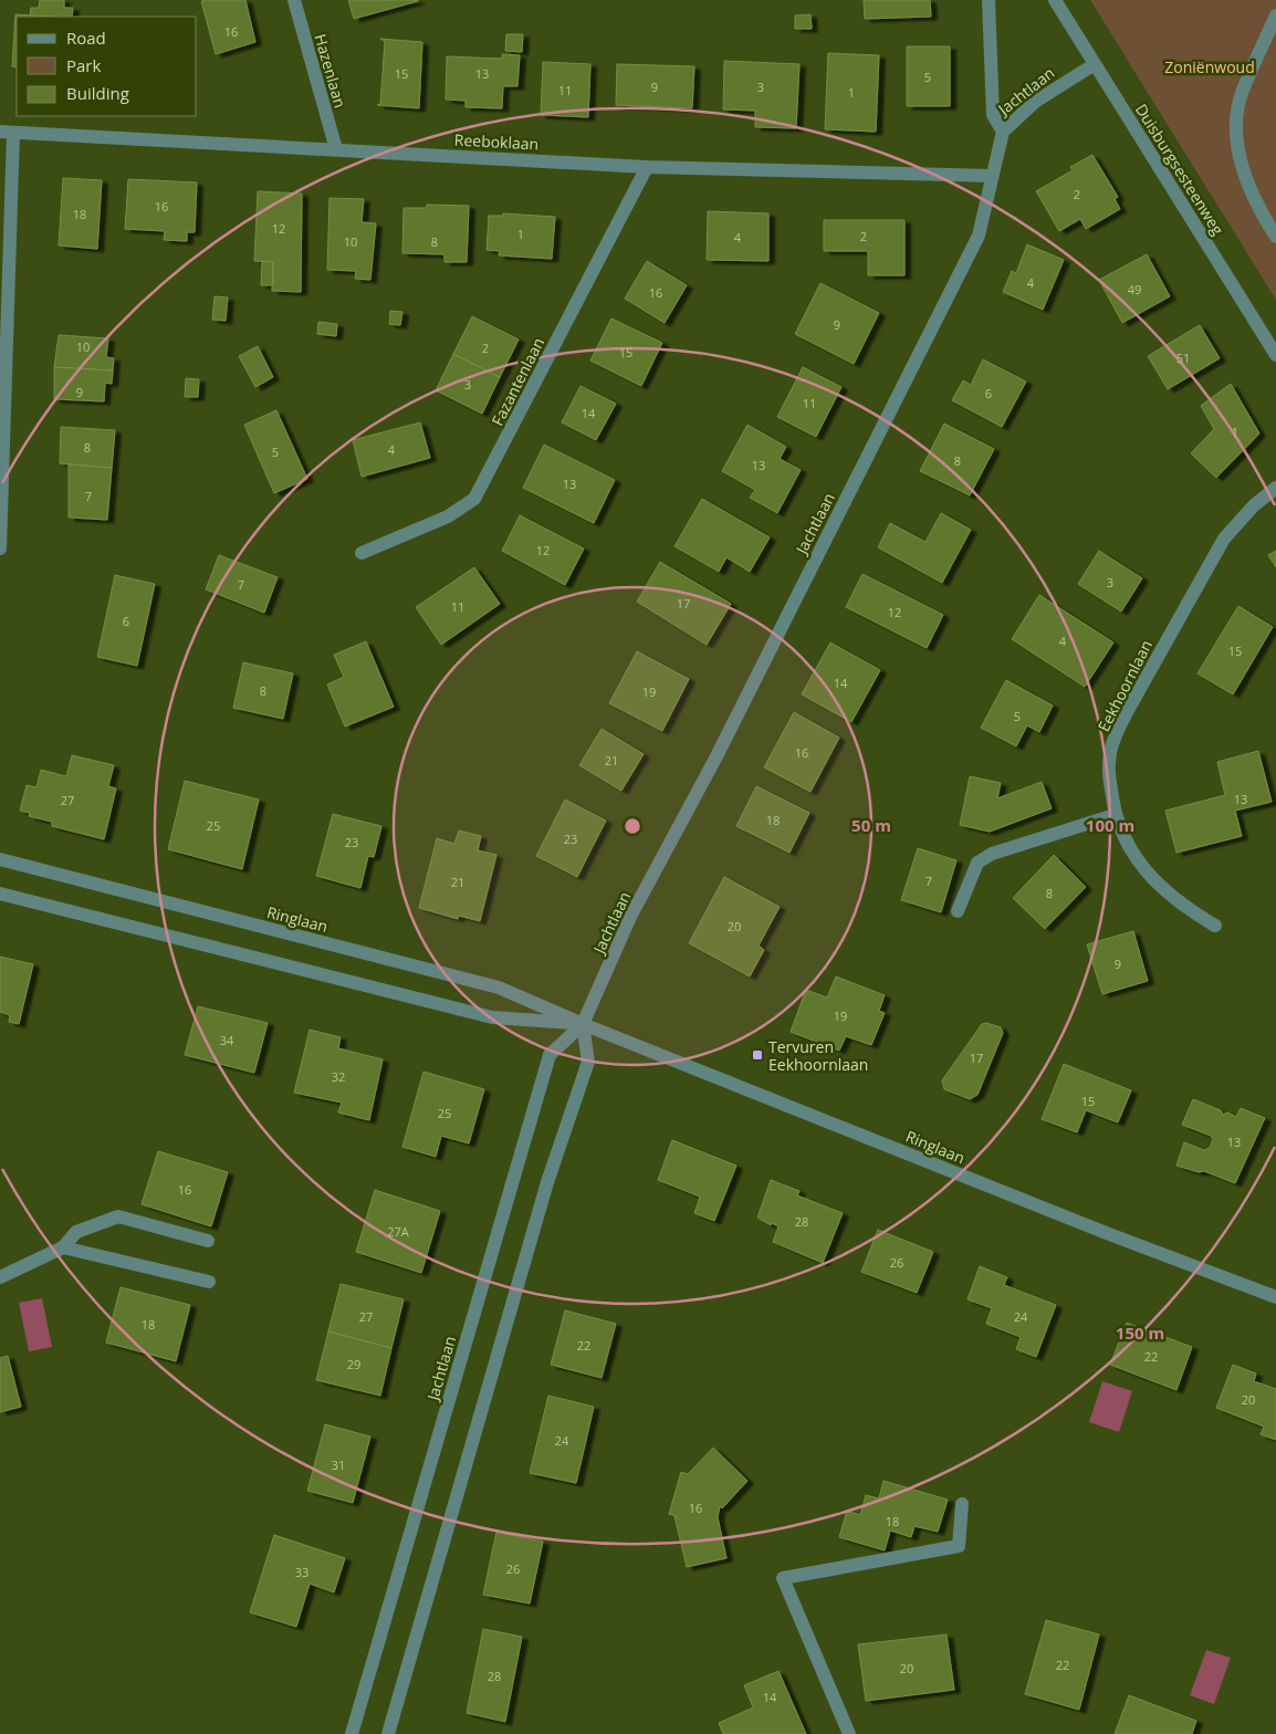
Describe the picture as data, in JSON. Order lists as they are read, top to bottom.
{
  "streets": {
    "street": [
      "Hazenlaan",
      "Jachtlaan",
      "Reeboklaan",
      "Duisburgsesteenweg",
      "Fazantenlaan",
      "Eekhoornlaan",
      "Ringlaan"
    ]
  },
  "crossings": [
    ["Hazenlaan", "Reeboklaan"],
    ["Jachtlaan", "Reeboklaan"],
    ["Jachtlaan", "Duisburgsesteenweg"],
    ["Jachtlaan", "Ringlaan"],
    ["Reeboklaan", "Fazantenlaan"]
  ],
  "parks": ["Zoniënwoud"],
  "places": {
    "transit": ["Tervuren Eekhoornlaan"]
  },
  "house_numbers": [
    "16",
    "15",
    "13",
    "5",
    "9",
    "3",
    "11",
    "1",
    "2",
    "16",
    "18",
    "12",
    "1",
    "2",
    "4",
    "10",
    "8",
    "4",
    "49",
    "16",
    "9",
    "10",
    "2",
    "15",
    "51",
    "3",
    "9",
    "6",
    "11",
    "14",
    "1",
    "8",
    "4",
    "5",
    "8",
    "13",
    "13",
    "7",
    "12",
    "3",
    "7",
    "17",
    "11",
    "12",
    "6",
    "4",
    "15",
    "14",
    "8",
    "19",
    "5",
    "16",
    "21",
    "13",
    "27",
    "18",
    "25",
    "23",
    "23",
    "7",
    "21",
    "8",
    "20",
    "9",
    "19",
    "34",
    "17",
    "32",
    "15",
    "25",
    "13",
    "16",
    "28",
    "27A",
    "26",
    "27",
    "24",
    "18",
    "22",
    "22",
    "29",
    "20",
    "24",
    "31",
    "16",
    "18",
    "26",
    "33",
    "22",
    "20",
    "28",
    "14"
  ],
  "legend": ["Road", "Park", "Building"],
  "rings": ["50 m", "100 m", "150 m"]
}
